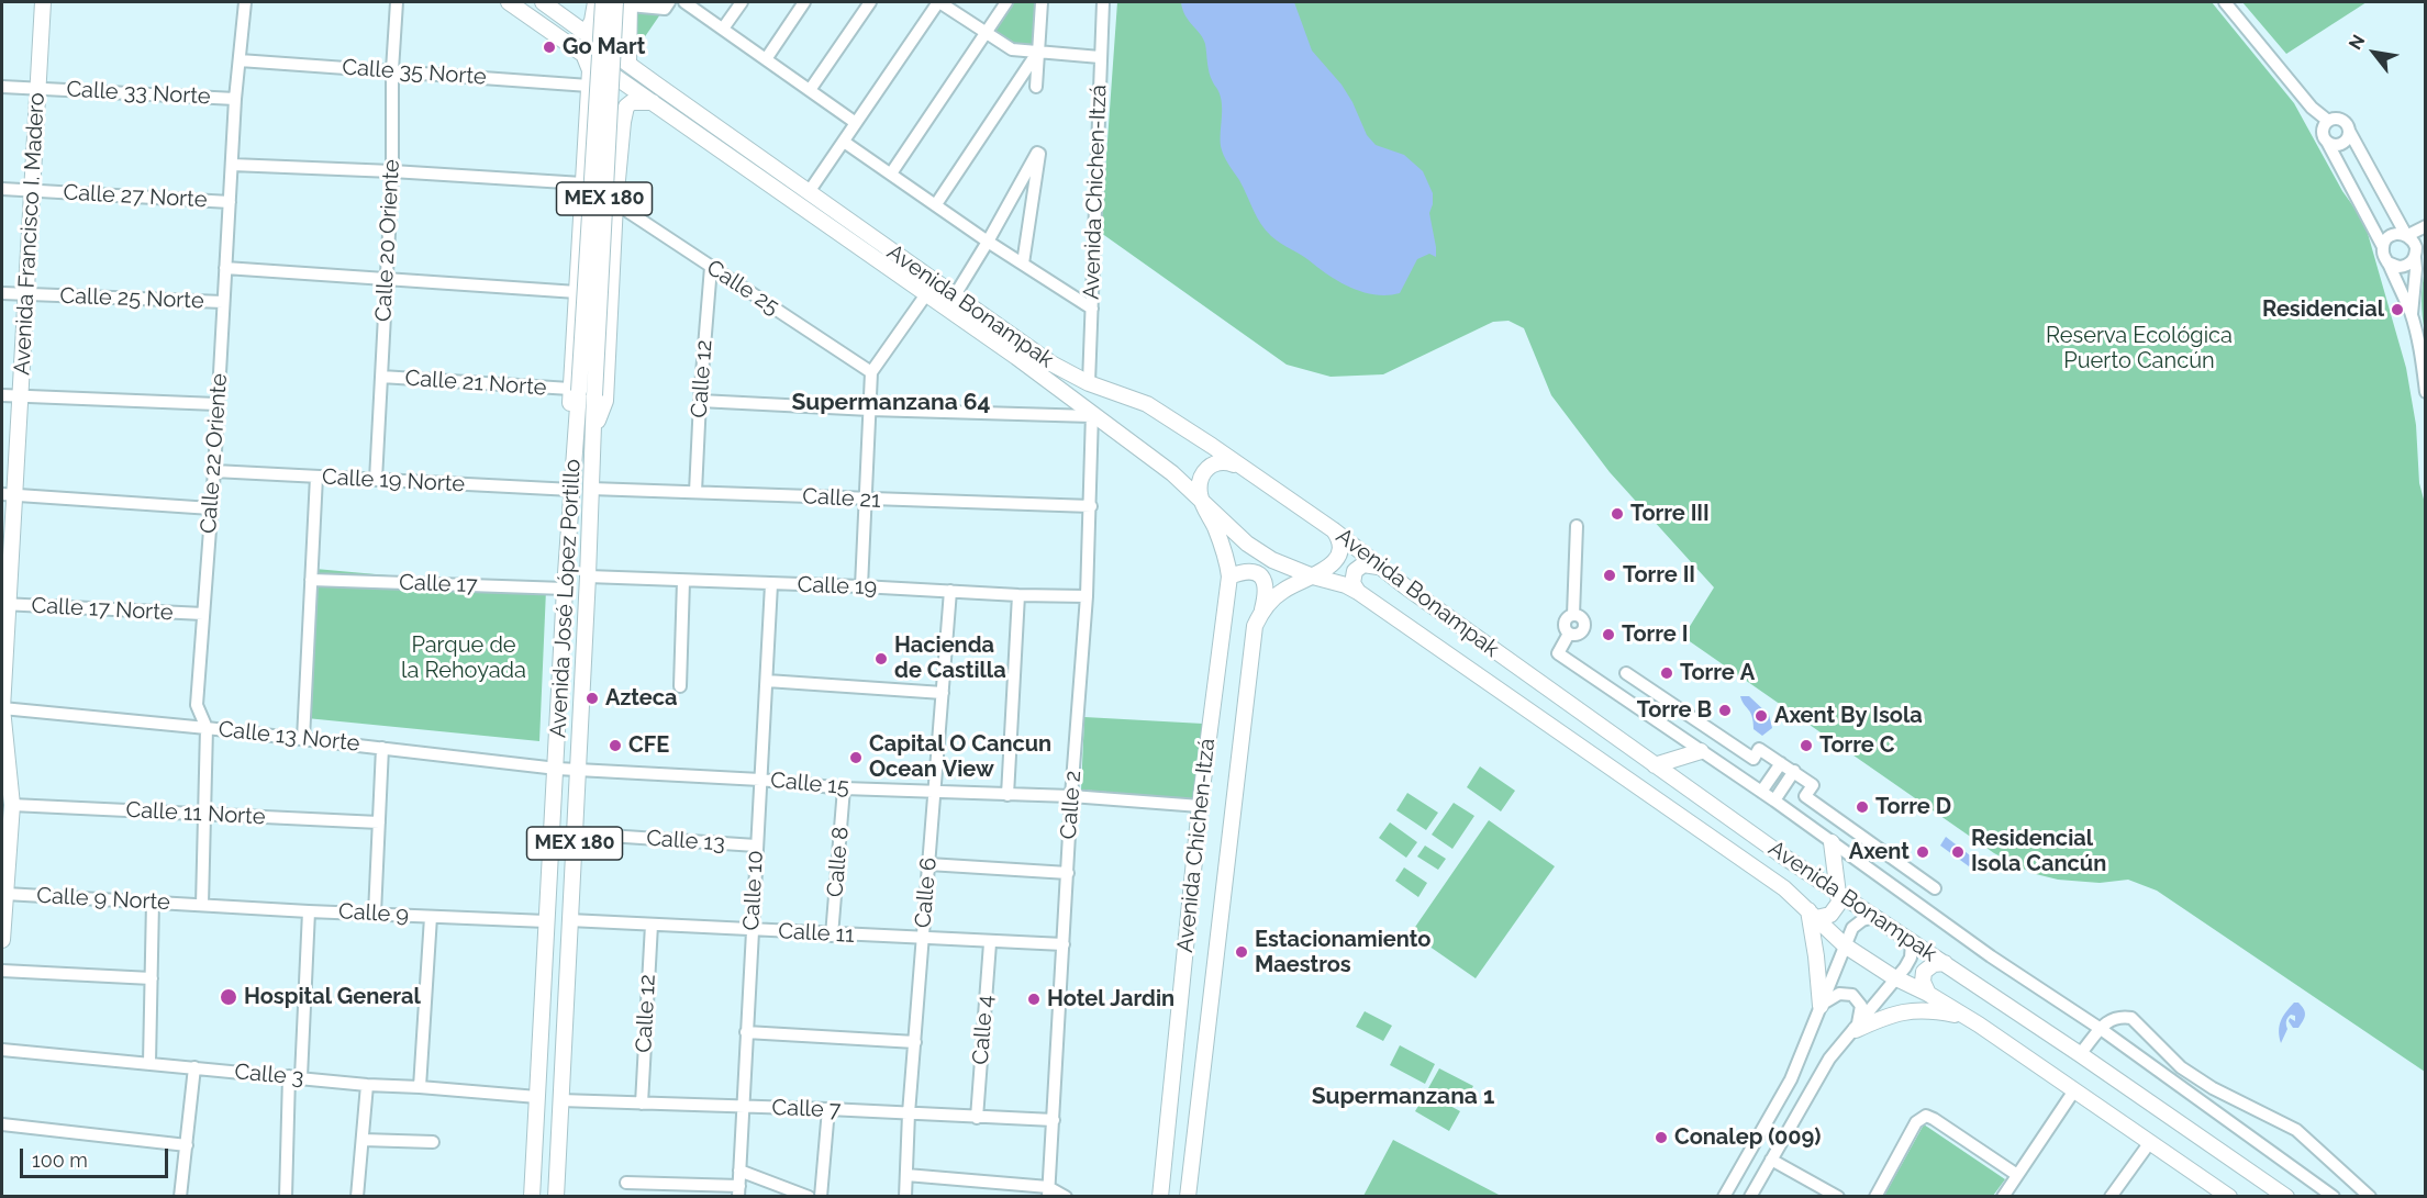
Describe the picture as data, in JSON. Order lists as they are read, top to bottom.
{
  "streets": {
    "main road": [
      "Avenida Chichen-Itzá",
      "MEX 180",
      "Avenida Francisco I. Madero",
      "Avenida Bonampak",
      "Avenida José López Portillo"
    ],
    "street": [
      "Calle 35 Norte",
      "Calle 33 Norte",
      "Calle 27 Norte",
      "Calle 20 Oriente",
      "Calle 25",
      "Calle 25 Norte",
      "Calle 12",
      "Calle 21 Norte",
      "Calle 22 Oriente",
      "Calle 19 Norte",
      "Calle 21",
      "Calle 17",
      "Calle 19",
      "Calle 17 Norte",
      "Calle 13 Norte",
      "Calle 15",
      "Calle 2",
      "Calle 11 Norte",
      "Calle 13",
      "Calle 8",
      "Calle 10",
      "Calle 6",
      "Calle 9 Norte",
      "Calle 9",
      "Calle 11",
      "Calle 4",
      "Calle 3",
      "Calle 7"
    ]
  },
  "crossings": [
    ["Calle 35 Norte", "Calle 20 Oriente"],
    ["Calle 35 Norte", "Calle 22 Oriente"],
    ["Calle 33 Norte", "Avenida Francisco I. Madero"],
    ["Calle 33 Norte", "Calle 22 Oriente"],
    ["Avenida Chichen-Itzá", "Avenida Bonampak"],
    ["Avenida Chichen-Itzá", "Calle 15"],
    ["Calle 27 Norte", "Avenida Francisco I. Madero"],
    ["Calle 27 Norte", "Calle 22 Oriente"],
    ["Avenida Francisco I. Madero", "Calle 25 Norte"],
    ["Avenida Francisco I. Madero", "Calle 17 Norte"],
    ["Avenida Francisco I. Madero", "Calle 13 Norte"],
    ["Avenida Francisco I. Madero", "Calle 11 Norte"],
    ["Avenida Francisco I. Madero", "Calle 9 Norte"],
    ["Calle 20 Oriente", "Calle 25 Norte"],
    ["Calle 20 Oriente", "Calle 21 Norte"],
    ["Calle 20 Oriente", "Calle 19 Norte"],
    ["Calle 25", "Calle 12"],
    ["Calle 25 Norte", "Calle 22 Oriente"],
    ["Avenida Bonampak", "Calle 2"],
    ["Calle 12", "Calle 21"],
    ["Calle 12", "Calle 11"],
    ["Calle 12", "Calle 7"],
    ["Calle 21 Norte", "Avenida José López Portillo"],
    ["Calle 22 Oriente", "Calle 19 Norte"],
    ["Calle 22 Oriente", "Calle 17 Norte"],
    ["Calle 22 Oriente", "Calle 13 Norte"],
    ["Calle 22 Oriente", "Calle 11 Norte"],
    ["Calle 22 Oriente", "Calle 9 Norte"],
    ["Calle 22 Oriente", "Calle 9"],
    ["Calle 19 Norte", "Avenida José López Portillo"],
    ["Calle 21", "Avenida José López Portillo"],
    ["Calle 21", "Calle 2"],
    ["Calle 17", "Avenida José López Portillo"],
    ["Calle 19", "Avenida José López Portillo"],
    ["Calle 19", "Calle 2"],
    ["Calle 19", "Calle 10"],
    ["Calle 19", "Calle 6"],
    ["Avenida José López Portillo", "Calle 13 Norte"],
    ["Avenida José López Portillo", "Calle 15"],
    ["Avenida José López Portillo", "Calle 13"],
    ["Avenida José López Portillo", "Calle 9"],
    ["Avenida José López Portillo", "Calle 11"],
    ["Avenida José López Portillo", "Calle 3"],
    ["Avenida José López Portillo", "Calle 7"],
    ["Calle 13 Norte", "Calle 15"],
    ["Calle 15", "Calle 2"],
    ["Calle 15", "Calle 8"],
    ["Calle 15", "Calle 10"],
    ["Calle 15", "Calle 6"],
    ["Calle 2", "Calle 11"],
    ["Calle 2", "Calle 7"],
    ["Calle 13", "Calle 10"],
    ["Calle 8", "Calle 11"],
    ["Calle 10", "Calle 11"],
    ["Calle 10", "Calle 7"],
    ["Calle 6", "Calle 11"],
    ["Calle 6", "Calle 7"],
    ["Calle 9 Norte", "Calle 9"],
    ["Calle 11", "Calle 4"],
    ["Calle 4", "Calle 7"]
  ],
  "districts": ["Supermanzana 64", "Supermanzana 1"],
  "parks": ["Reserva Ecológica Puerto Cancún", "Parque de la Rehoyada"],
  "places": [
    "Go Mart",
    "Residencial",
    "Torre III",
    "Torre II",
    "Torre I",
    "Hacienda de Castilla",
    "Torre A",
    "Azteca",
    "Torre B",
    "Axent By Isola",
    "CFE",
    "Torre C",
    "Capital O Cancun Ocean View",
    "Torre D",
    "Axent",
    "Residencial Isola Cancún",
    "Estacionamiento Maestros",
    "Hospital General",
    "Hotel Jardin",
    "Conalep (009)"
  ],
  "scale_bar": "100 m",
  "north": "top left"
}
